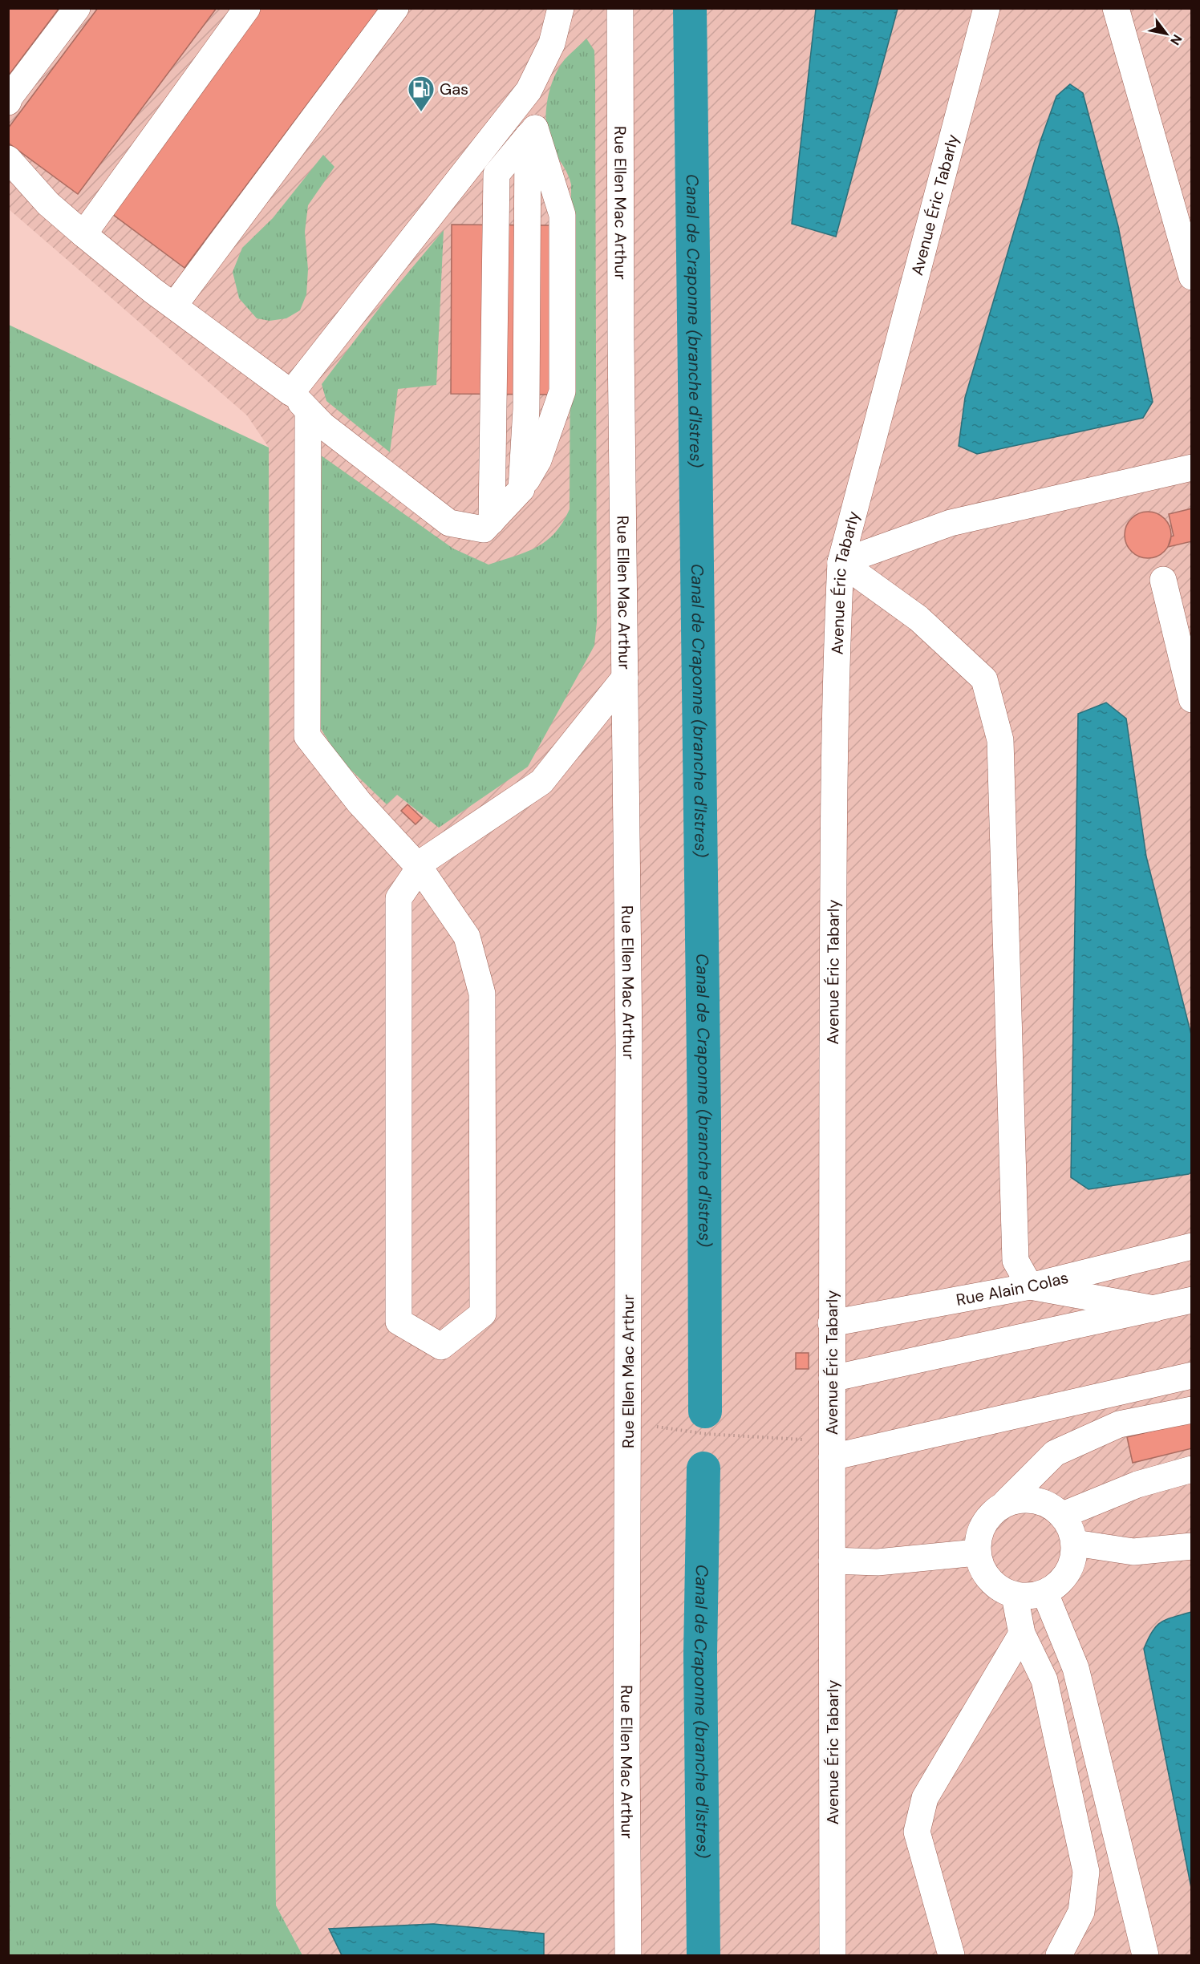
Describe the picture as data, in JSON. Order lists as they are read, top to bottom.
{
  "streets": {
    "street": ["Rue Ellen Mac Arthur", "Avenue Éric Tabarly", "Rue Alain Colas"]
  },
  "crossings": [
    ["Avenue Éric Tabarly", "Rue Alain Colas"]
  ],
  "water": ["Canal de Craponne (branche d'Istres)"],
  "places": {
    "fuel station": ["Gas"]
  },
  "north": "bottom right"
}
